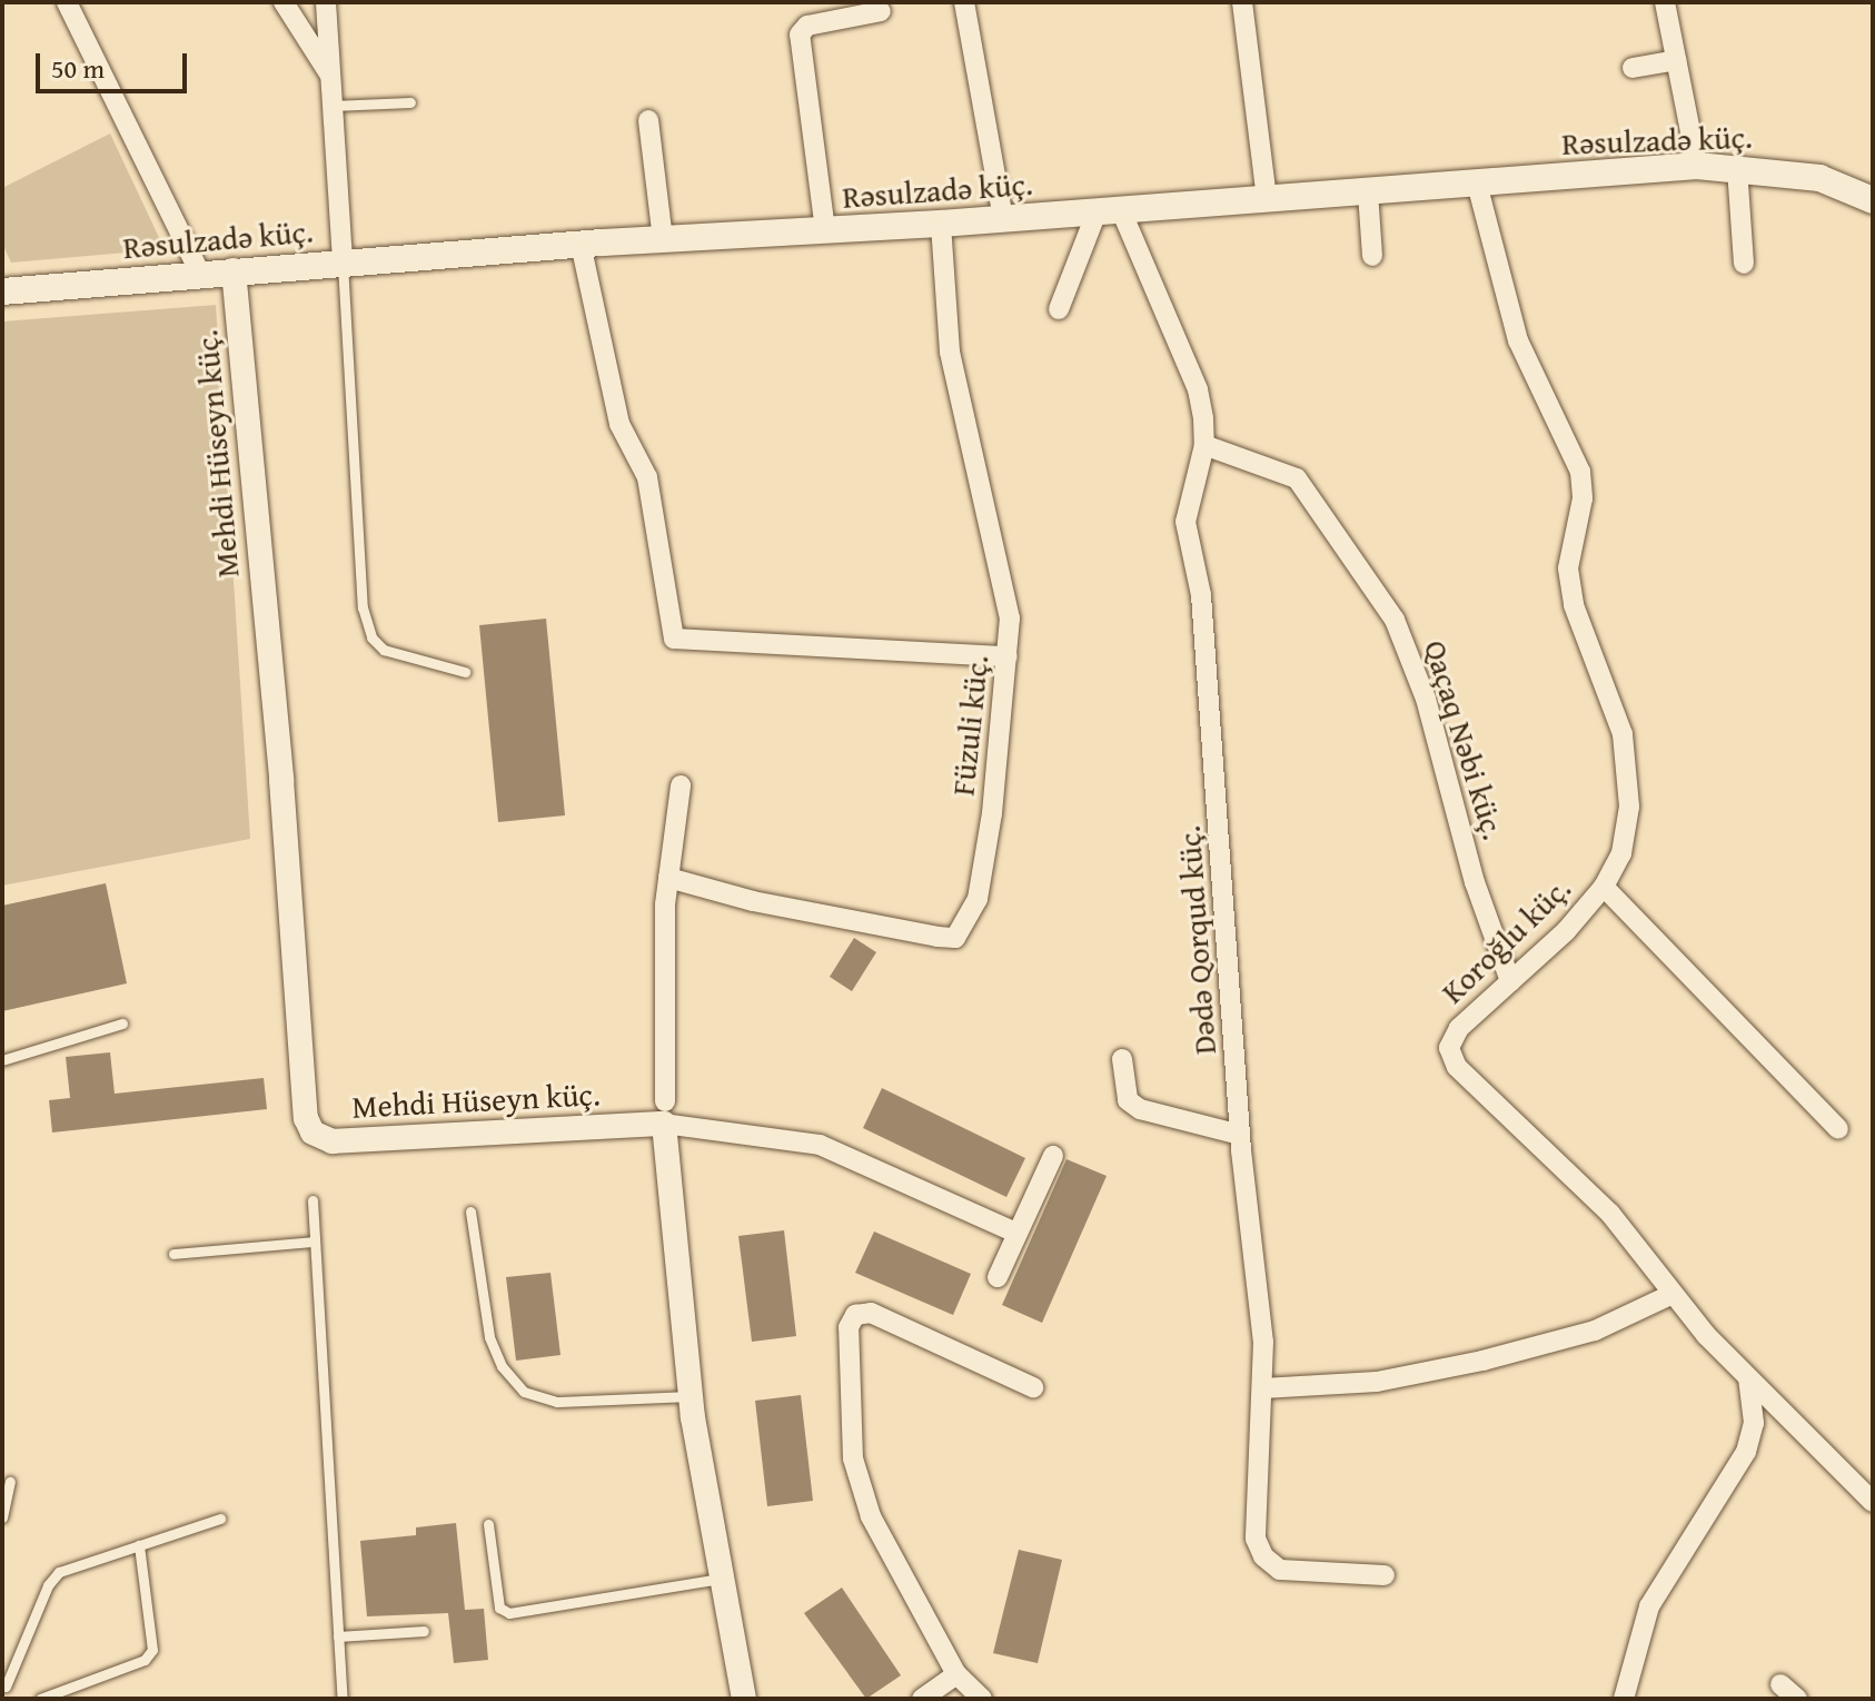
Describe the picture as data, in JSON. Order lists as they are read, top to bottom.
{
  "streets": {
    "main road": ["Rəsulzadə küç."],
    "street": [
      "Mehdi Hüseyn küç.",
      "Füzuli küç.",
      "Qaçaq Nəbi küç.",
      "Dədə Qorqud küç.",
      "Koroğlu küç."
    ]
  },
  "crossings": [
    ["Rəsulzadə küç.", "Mehdi Hüseyn küç."],
    ["Rəsulzadə küç.", "Füzuli küç."],
    ["Rəsulzadə küç.", "Dədə Qorqud küç."],
    ["Rəsulzadə küç.", "Koroğlu küç."],
    ["Qaçaq Nəbi küç.", "Dədə Qorqud küç."],
    ["Qaçaq Nəbi küç.", "Koroğlu küç."]
  ],
  "scale_bar": "50 m"
}
